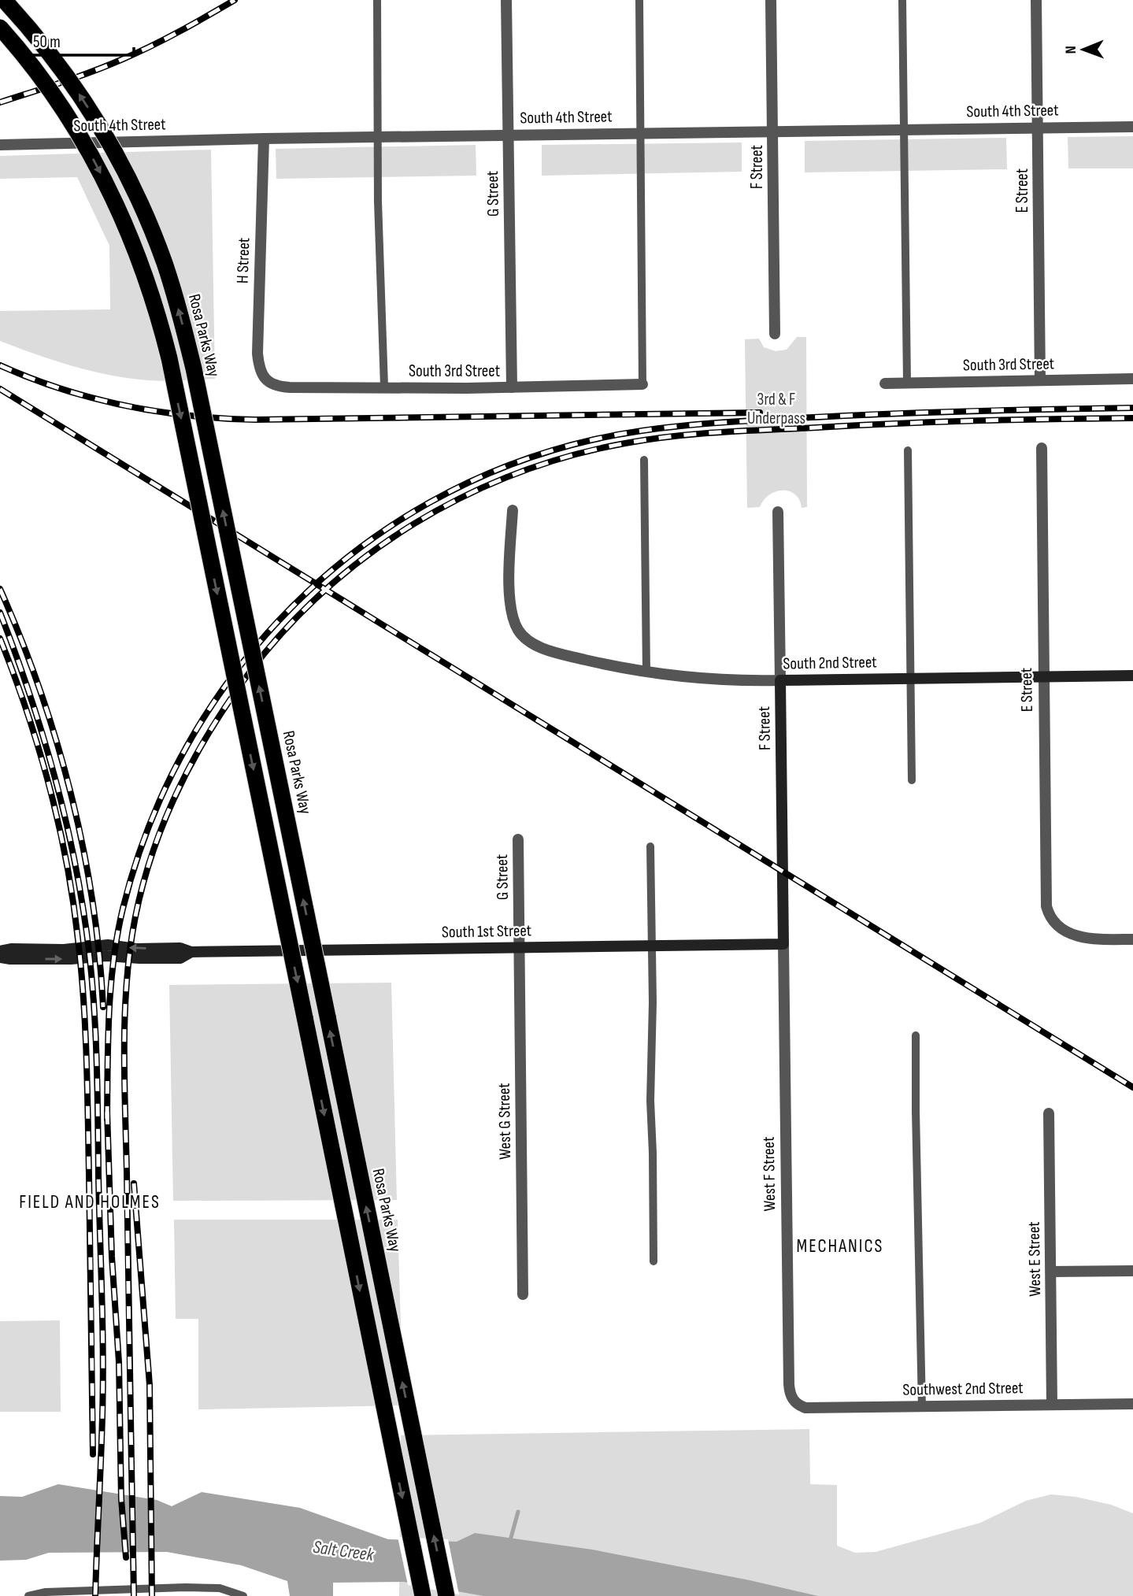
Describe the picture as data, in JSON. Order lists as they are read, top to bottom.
{
  "streets": {
    "highway": ["Rosa Parks Way"],
    "street": [
      "South 4th Street",
      "F Street",
      "E Street",
      "G Street",
      "H Street",
      "South 3rd Street",
      "South 2nd Street",
      "South 1st Street",
      "West G Street",
      "West F Street",
      "West E Street",
      "Southwest 2nd Street"
    ]
  },
  "crossings": [
    ["South 4th Street", "F Street"],
    ["South 4th Street", "E Street"],
    ["South 4th Street", "G Street"],
    ["South 4th Street", "H Street"],
    ["F Street", "South 2nd Street"],
    ["F Street", "South 1st Street"],
    ["F Street", "West F Street"],
    ["E Street", "South 3rd Street"],
    ["E Street", "South 2nd Street"],
    ["G Street", "South 3rd Street"],
    ["G Street", "South 1st Street"],
    ["G Street", "West G Street"],
    ["H Street", "South 3rd Street"],
    ["South 1st Street", "West G Street"],
    ["South 1st Street", "West F Street"],
    ["West F Street", "Southwest 2nd Street"],
    ["West E Street", "Southwest 2nd Street"]
  ],
  "districts": ["FIELD AND HOLMES", "MECHANICS"],
  "water": ["Salt Creek"],
  "parks": ["3rd & F Underpass"],
  "scale_bar": "50 m",
  "north": "left"
}
